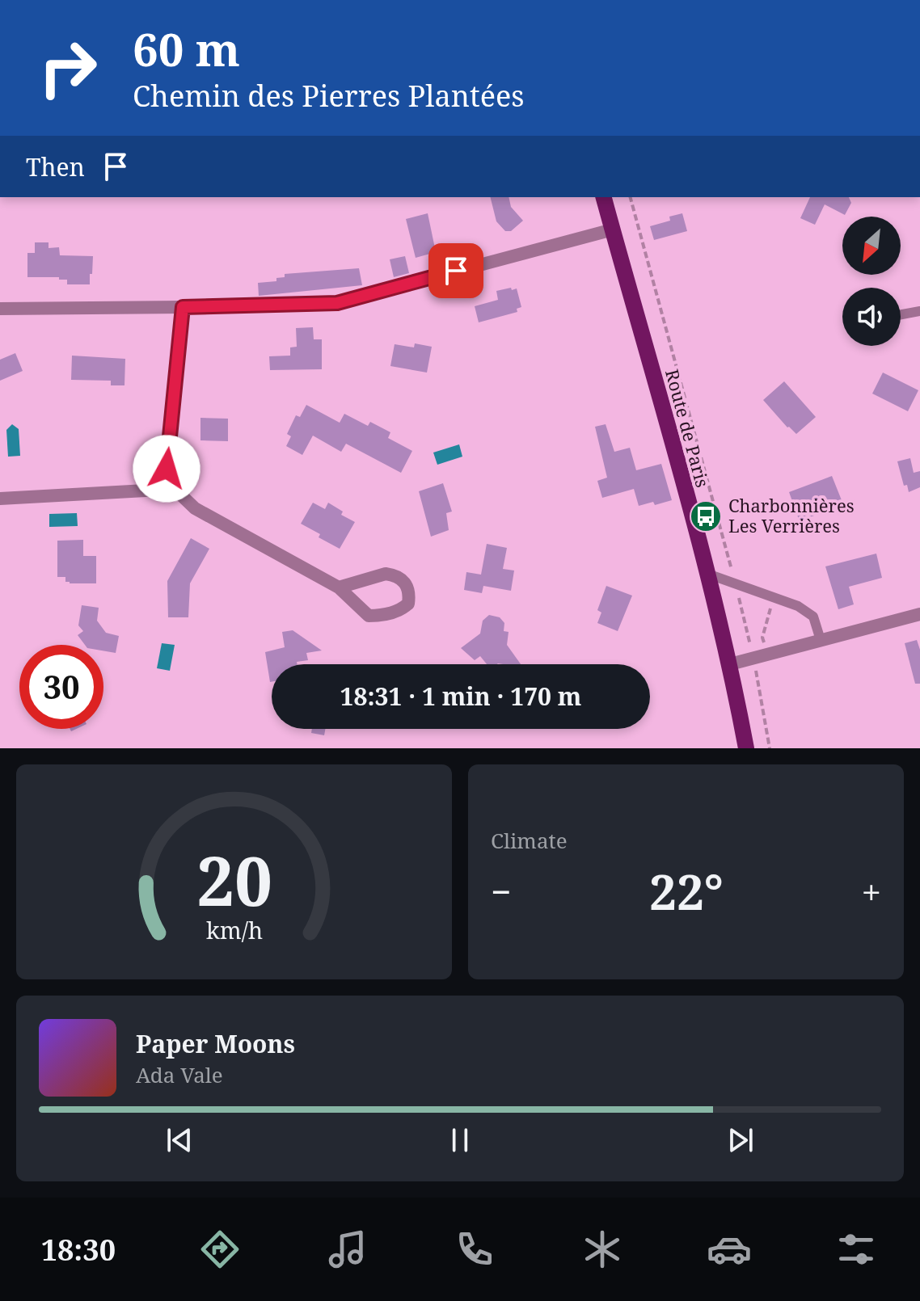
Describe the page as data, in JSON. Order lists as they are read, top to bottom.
{
  "streets": {
    "main road": ["Route de Paris"]
  },
  "places": {
    "bus stop": ["Charbonnières Les Verrières"]
  },
  "north": "bottom left",
  "page": {
    "turn": ["60 m", "Chemin des Pierres Plantées"],
    "then": "Then",
    "limit": "30",
    "trip": "18:31 · 1 min · 170 m",
    "tile": "Climate",
    "heat": ["−", "22°", "+"],
    "song": ["Paper Moons", "Ada Vale"],
    "tabs": "18:30",
    "gauge": ["20", "km/h"]
  }
}
